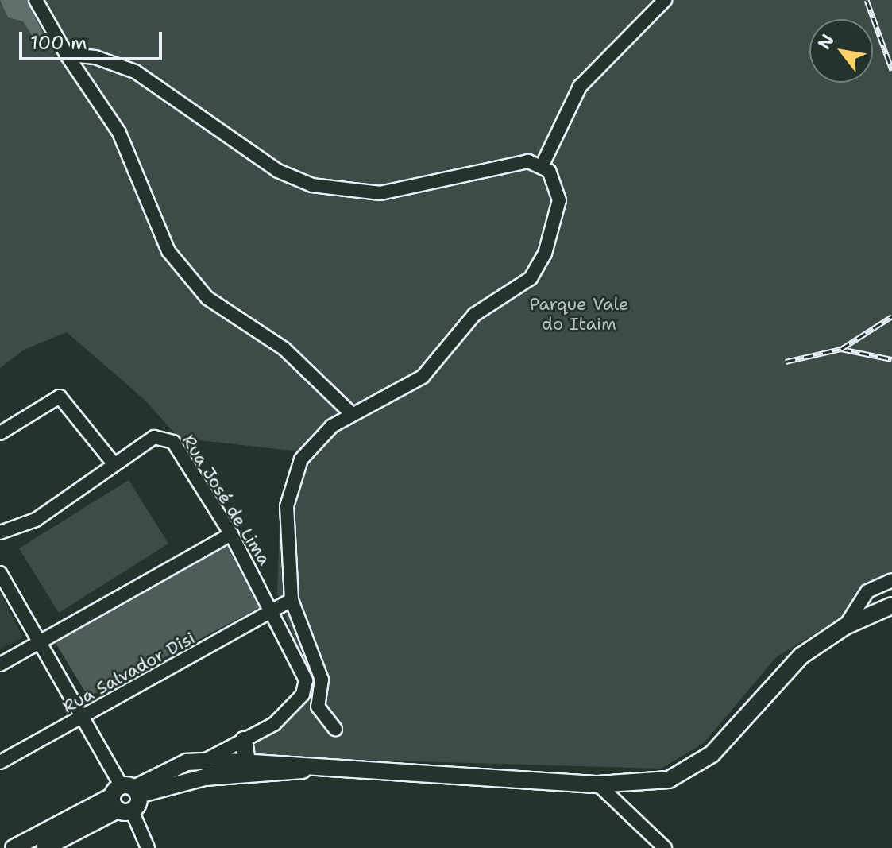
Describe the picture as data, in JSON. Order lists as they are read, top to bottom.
{
  "streets": {
    "street": ["Rua José de Lima", "Rua Salvador Disi"]
  },
  "crossings": [
    ["Rua José de Lima", "Rua Salvador Disi"]
  ],
  "parks": ["Parque Vale do Itaim"],
  "scale_bar": "100 m",
  "north": "top left"
}
